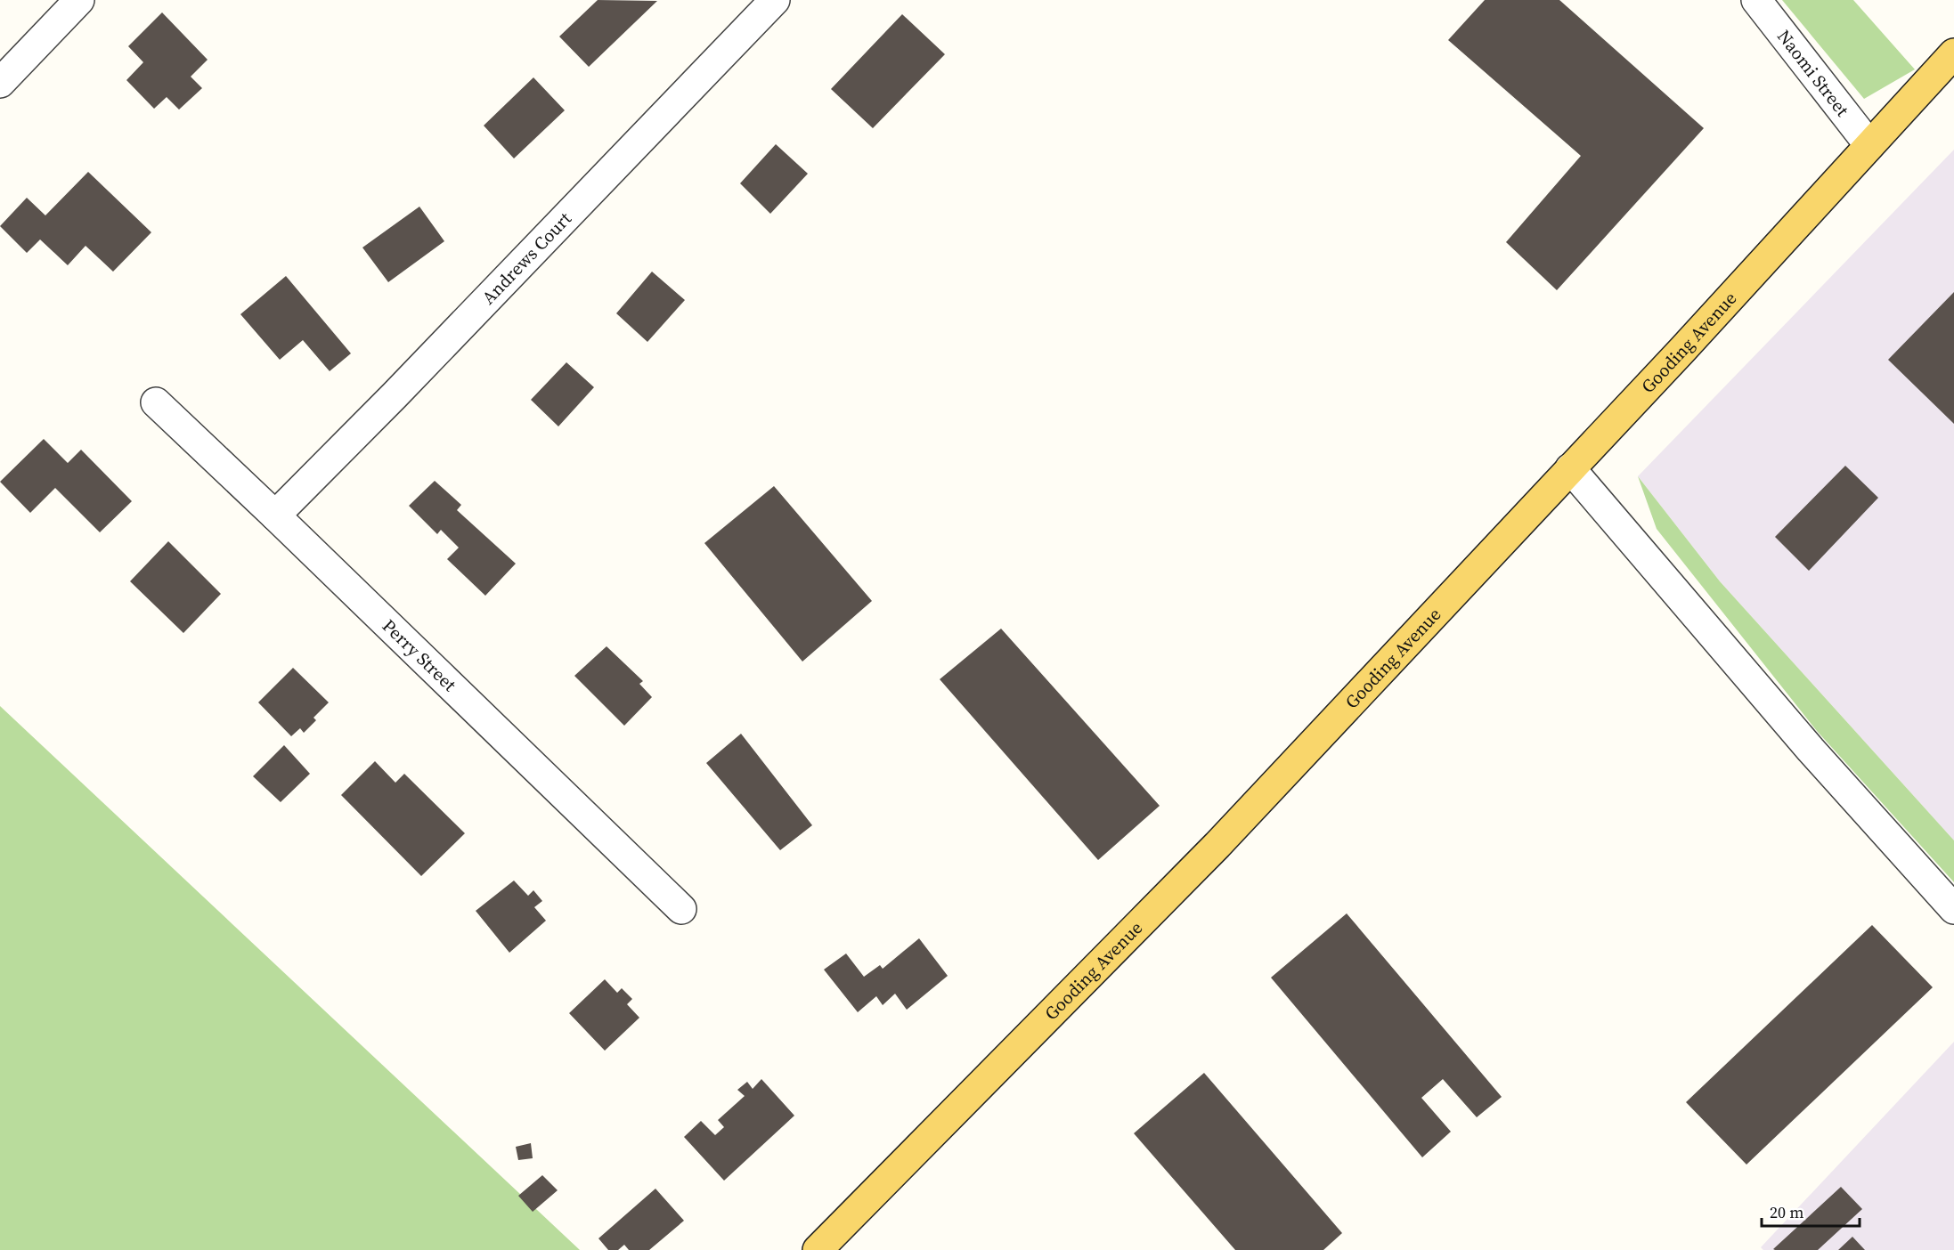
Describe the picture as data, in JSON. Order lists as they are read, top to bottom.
{
  "streets": {
    "main road": ["Gooding Avenue"],
    "street": ["Naomi Street", "Andrews Court", "Perry Street"]
  },
  "crossings": [
    ["Naomi Street", "Gooding Avenue"],
    ["Andrews Court", "Perry Street"]
  ],
  "scale_bar": "20 m"
}
